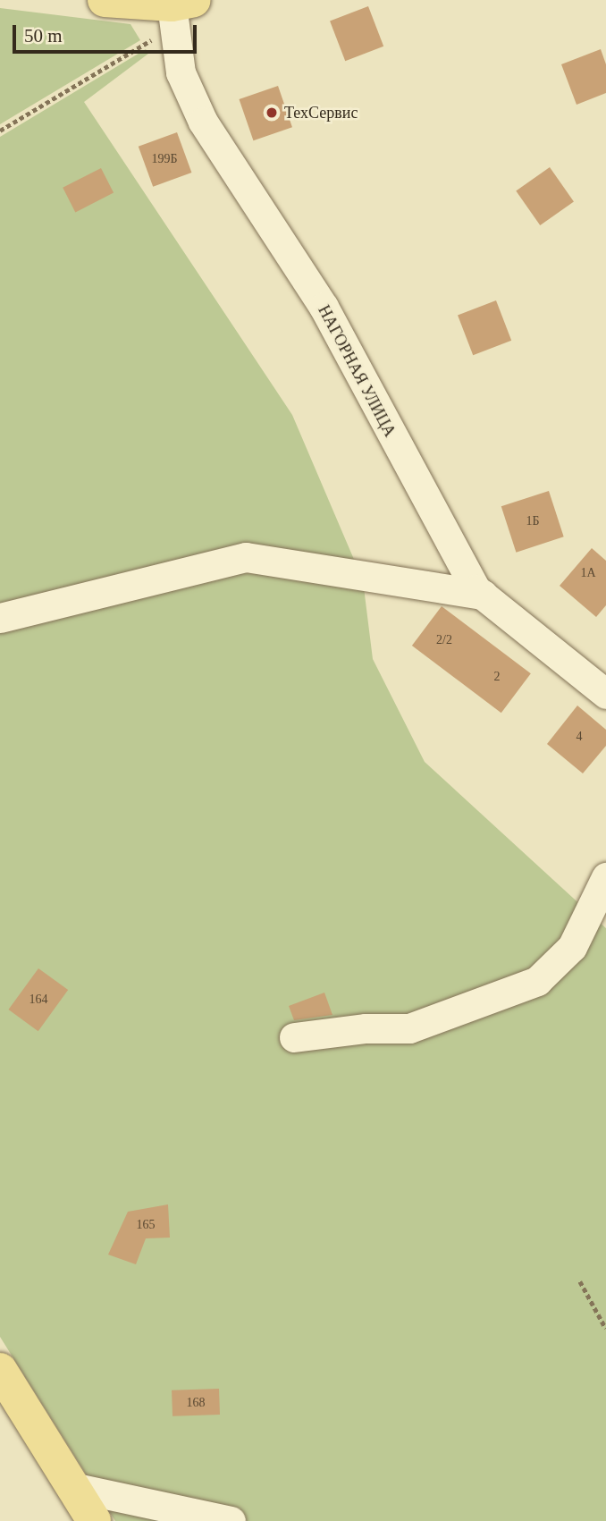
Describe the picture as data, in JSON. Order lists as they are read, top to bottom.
{
  "streets": {
    "street": ["НАГОРНАЯ УЛИЦА"]
  },
  "places": ["ТехСервис"],
  "house_numbers": [
    "199Б",
    "1Б",
    "1А",
    "2/2",
    "2",
    "4",
    "164",
    "165",
    "168"
  ],
  "scale_bar": "50 m"
}
